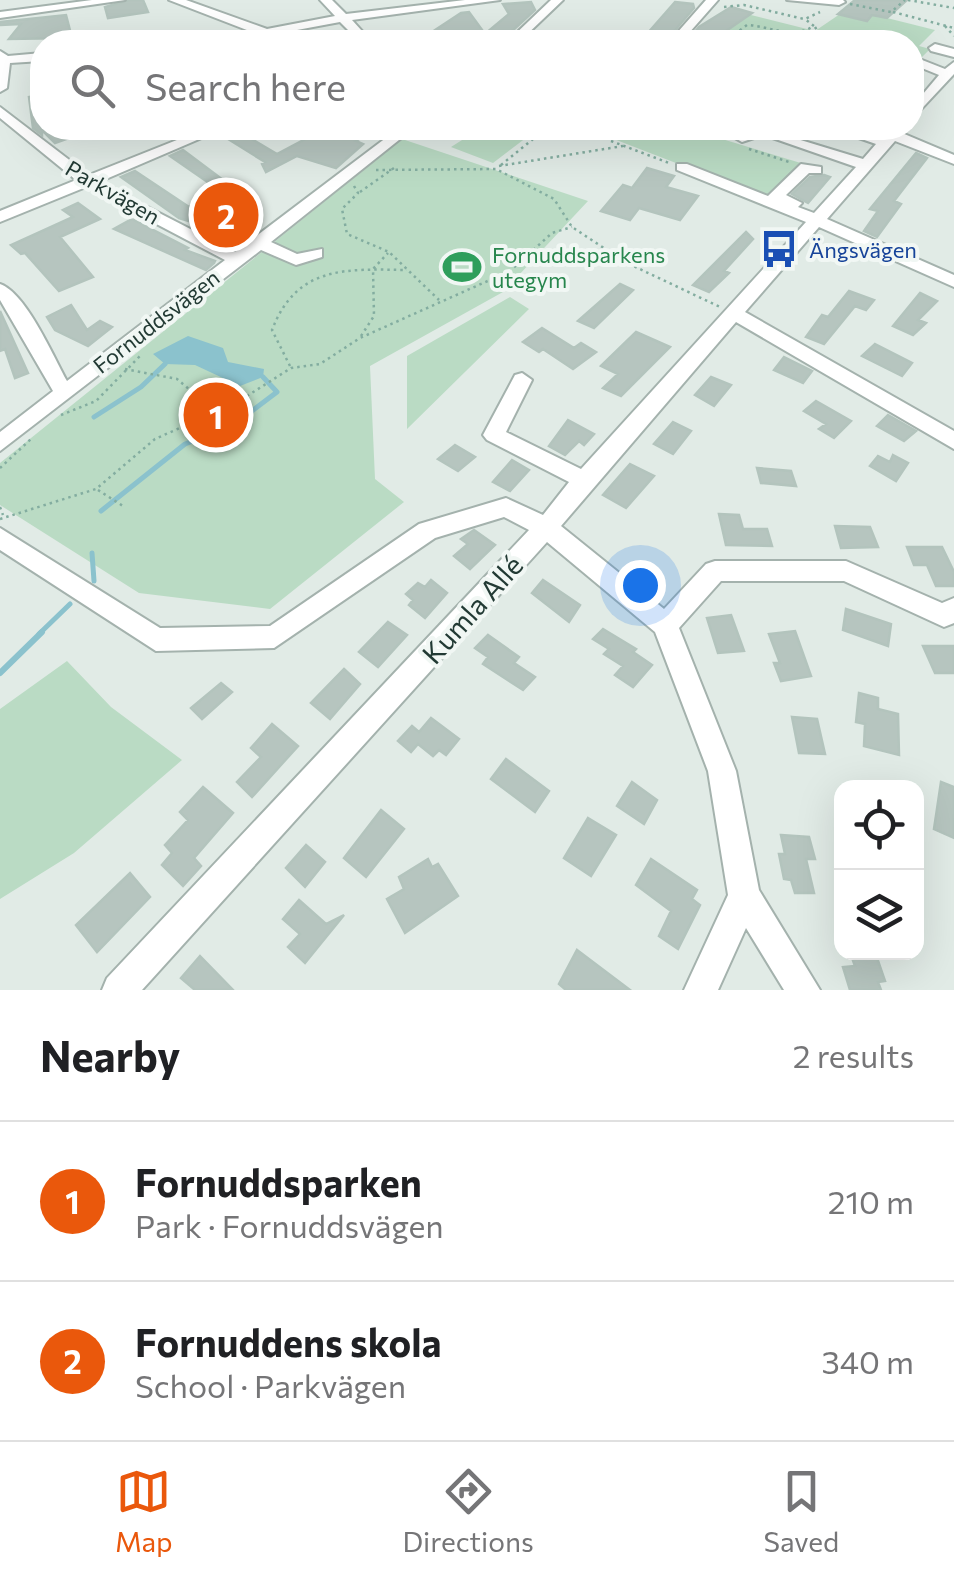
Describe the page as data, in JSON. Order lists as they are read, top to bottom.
{
  "streets": {
    "street": ["Parkvägen", "Fornuddsvägen", "Kumla Allé"]
  },
  "crossings": [
    ["Parkvägen", "Fornuddsvägen"]
  ],
  "places": {
    "bus stop": ["Ängsvägen"],
    "sports": ["Fornuddsparkens utegym"]
  },
  "page": {
    "search": "Search here",
    "pins": ["2", "1"],
    "heading": ["Nearby", "2 results"],
    "list": [
      {
        "mark": "1",
        "name": "Fornuddsparken",
        "note": "Park · Fornuddsvägen",
        "value": "210 m"
      },
      {
        "mark": "2",
        "name": "Fornuddens skola",
        "note": "School · Parkvägen",
        "value": "340 m"
      }
    ],
    "nav": ["Map", "Directions", "Saved"]
  }
}
